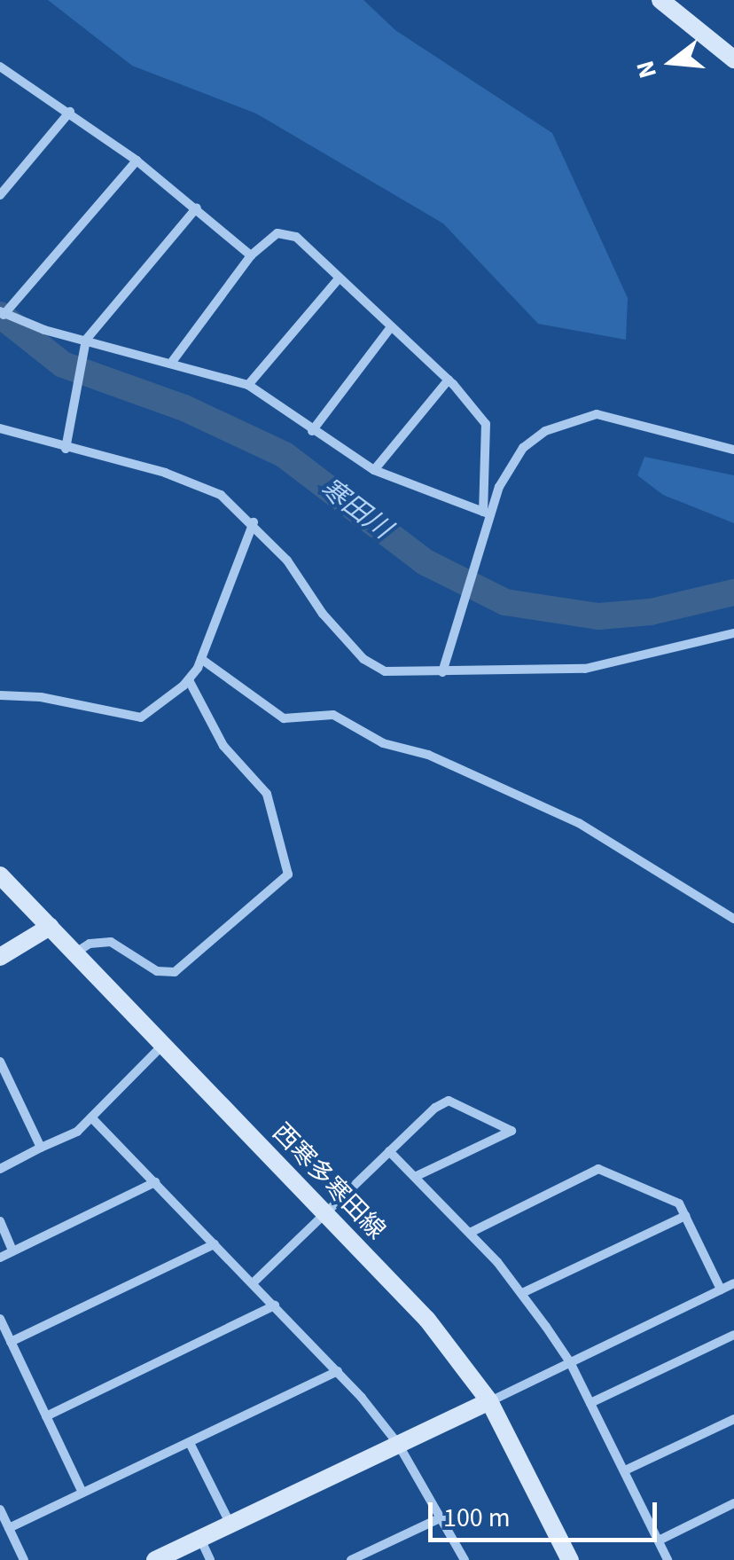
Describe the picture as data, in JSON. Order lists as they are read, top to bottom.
{
  "streets": {
    "main road": ["西寒多寒田線"]
  },
  "water": ["寒田川"],
  "scale_bar": "100 m",
  "north": "left"
}
